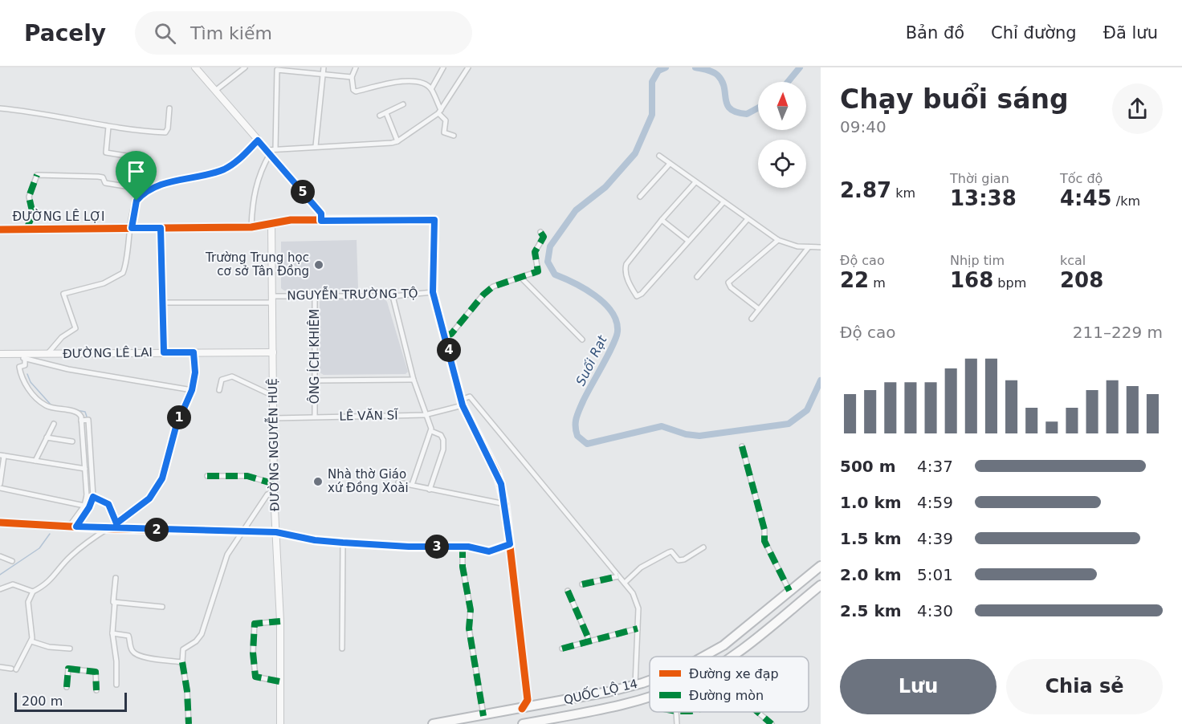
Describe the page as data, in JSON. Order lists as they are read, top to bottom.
{
  "streets": {
    "highway": ["QUỐC LỘ 14"],
    "street": [
      "ĐƯỜNG LÊ LỢI",
      "NGUYỄN TRƯỜNG TỘ",
      "ĐƯỜNG LÊ LAI",
      "ÔNG ÍCH KHIÊM",
      "LÊ VĂN SĨ",
      "ĐƯỜNG NGUYỄN HUỆ"
    ]
  },
  "crossings": [
    ["ĐƯỜNG LÊ LỢI", "NGUYỄN TRƯỜNG TỘ"],
    ["ĐƯỜNG LÊ LỢI", "ĐƯỜNG NGUYỄN HUỆ"],
    ["NGUYỄN TRƯỜNG TỘ", "ÔNG ÍCH KHIÊM"],
    ["NGUYỄN TRƯỜNG TỘ", "ĐƯỜNG NGUYỄN HUỆ"],
    ["ĐƯỜNG LÊ LAI", "ĐƯỜNG NGUYỄN HUỆ"],
    ["ÔNG ÍCH KHIÊM", "LÊ VĂN SĨ"],
    ["LÊ VĂN SĨ", "ĐƯỜNG NGUYỄN HUỆ"]
  ],
  "water": ["Suối Rạt"],
  "places": ["Trường Trung học cơ sở Tân Đồng", "Nhà thờ Giáo xứ Đồng Xoài"],
  "legend": ["Đường xe đạp", "Đường mòn"],
  "scale_bar": "200 m",
  "north": "top",
  "page": {
    "header": "Pacely",
    "search": "Tìm kiếm",
    "nav": ["Bản đồ", "Chỉ đường", "Đã lưu"],
    "heading": ["Chạy buổi sáng", "09:40"],
    "stats": [
      ["2.87 km"],
      ["Thời gian", "13:38"],
      ["Tốc độ", "4:45 /km"],
      ["Độ cao", "22 m"],
      ["Nhịp tim", "168 bpm"],
      ["kcal", "208"]
    ],
    "pins": [
      "5",
      "4",
      "1",
      "2",
      "3"
    ],
    "chart": ["Độ cao", "211–229 m"],
    "list": [
      {
        "name": "500 m",
        "note": "4:37"
      },
      {
        "name": "1.0 km",
        "note": "4:59"
      },
      {
        "name": "1.5 km",
        "note": "4:39"
      },
      {
        "name": "2.0 km",
        "note": "5:01"
      },
      {
        "name": "2.5 km",
        "note": "4:30"
      }
    ],
    "buttons": ["Lưu", "Chia sẻ"],
    "scale": "200 m"
  }
}
